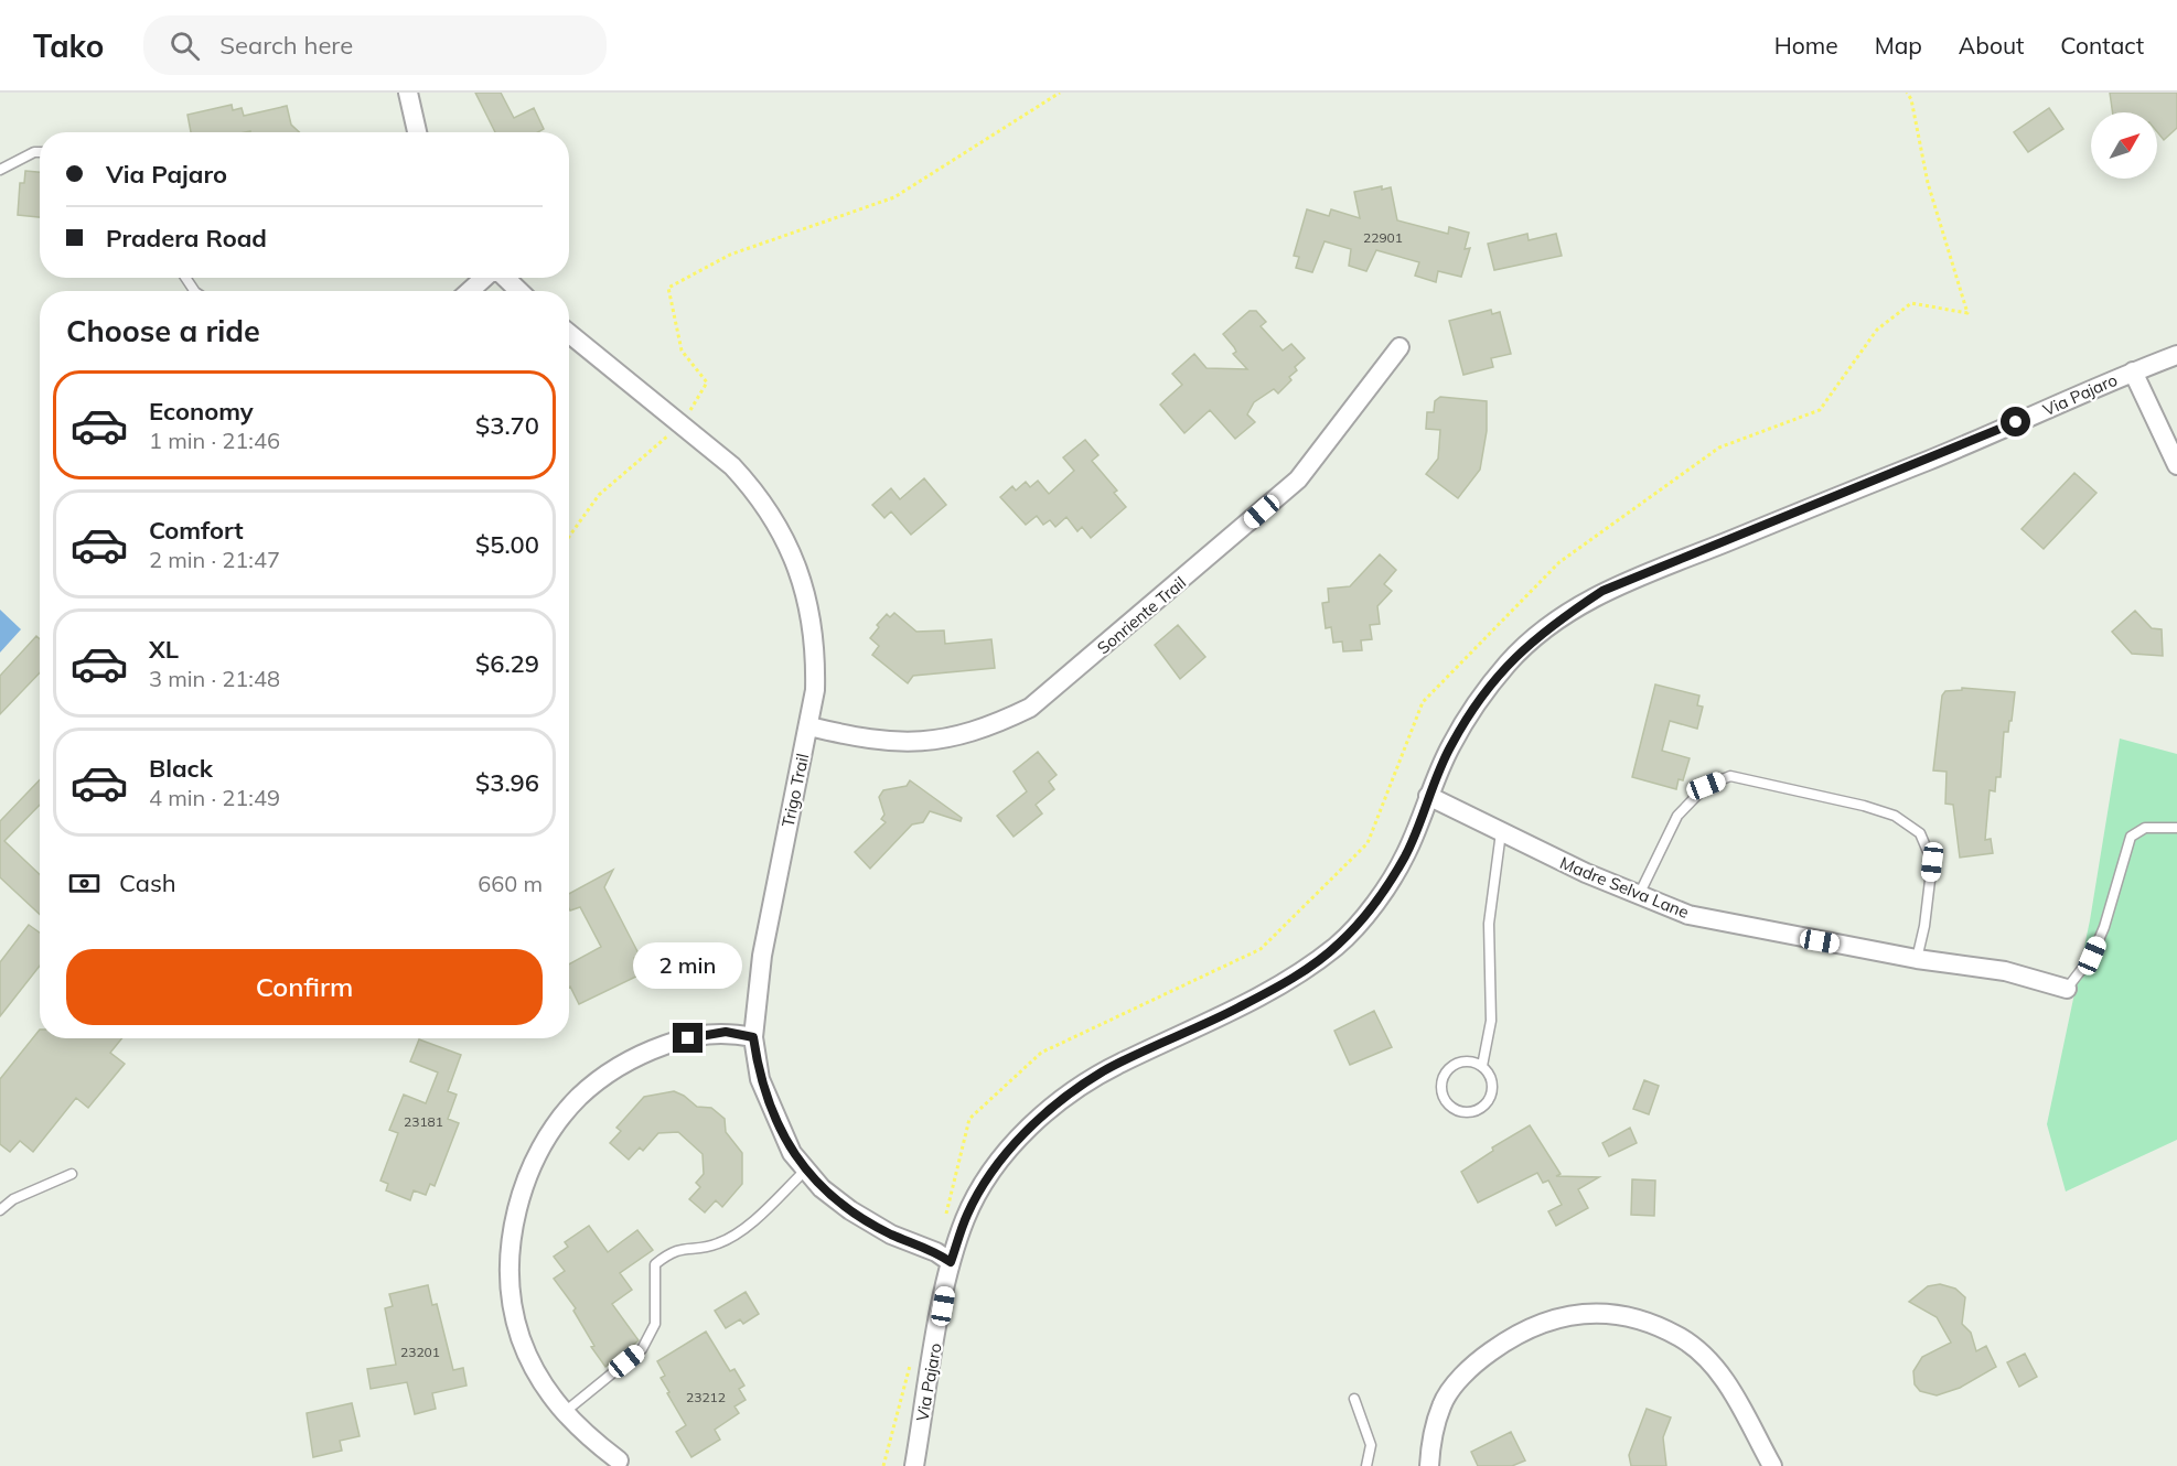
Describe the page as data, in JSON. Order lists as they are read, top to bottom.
{
  "streets": {
    "street": [
      "Via Pajaro",
      "Sonriente Trail",
      "Trigo Trail",
      "Madre Selva Lane"
    ]
  },
  "crossings": [
    ["Via Pajaro", "Trigo Trail"],
    ["Via Pajaro", "Madre Selva Lane"],
    ["Sonriente Trail", "Trigo Trail"]
  ],
  "house_numbers": [
    "22901",
    "23181",
    "23201",
    "23212"
  ],
  "north": "top right",
  "page": {
    "header": "Tako",
    "search": "Search here",
    "nav": [
      "Home",
      "Map",
      "About",
      "Contact"
    ],
    "banner": ["Via Pajaro", "Pradera Road"],
    "heading": "Choose a ride",
    "list": [
      {
        "name": "Economy",
        "note": "1 min · 21:46",
        "value": "$3.70"
      },
      {
        "name": "Comfort",
        "note": "2 min · 21:47",
        "value": "$5.00"
      },
      {
        "name": "XL",
        "note": "3 min · 21:48",
        "value": "$6.29"
      },
      {
        "name": "Black",
        "note": "4 min · 21:49",
        "value": "$3.96"
      }
    ],
    "pay": ["Cash", "660 m"],
    "buttons": "Confirm",
    "bubble": "2 min"
  }
}
